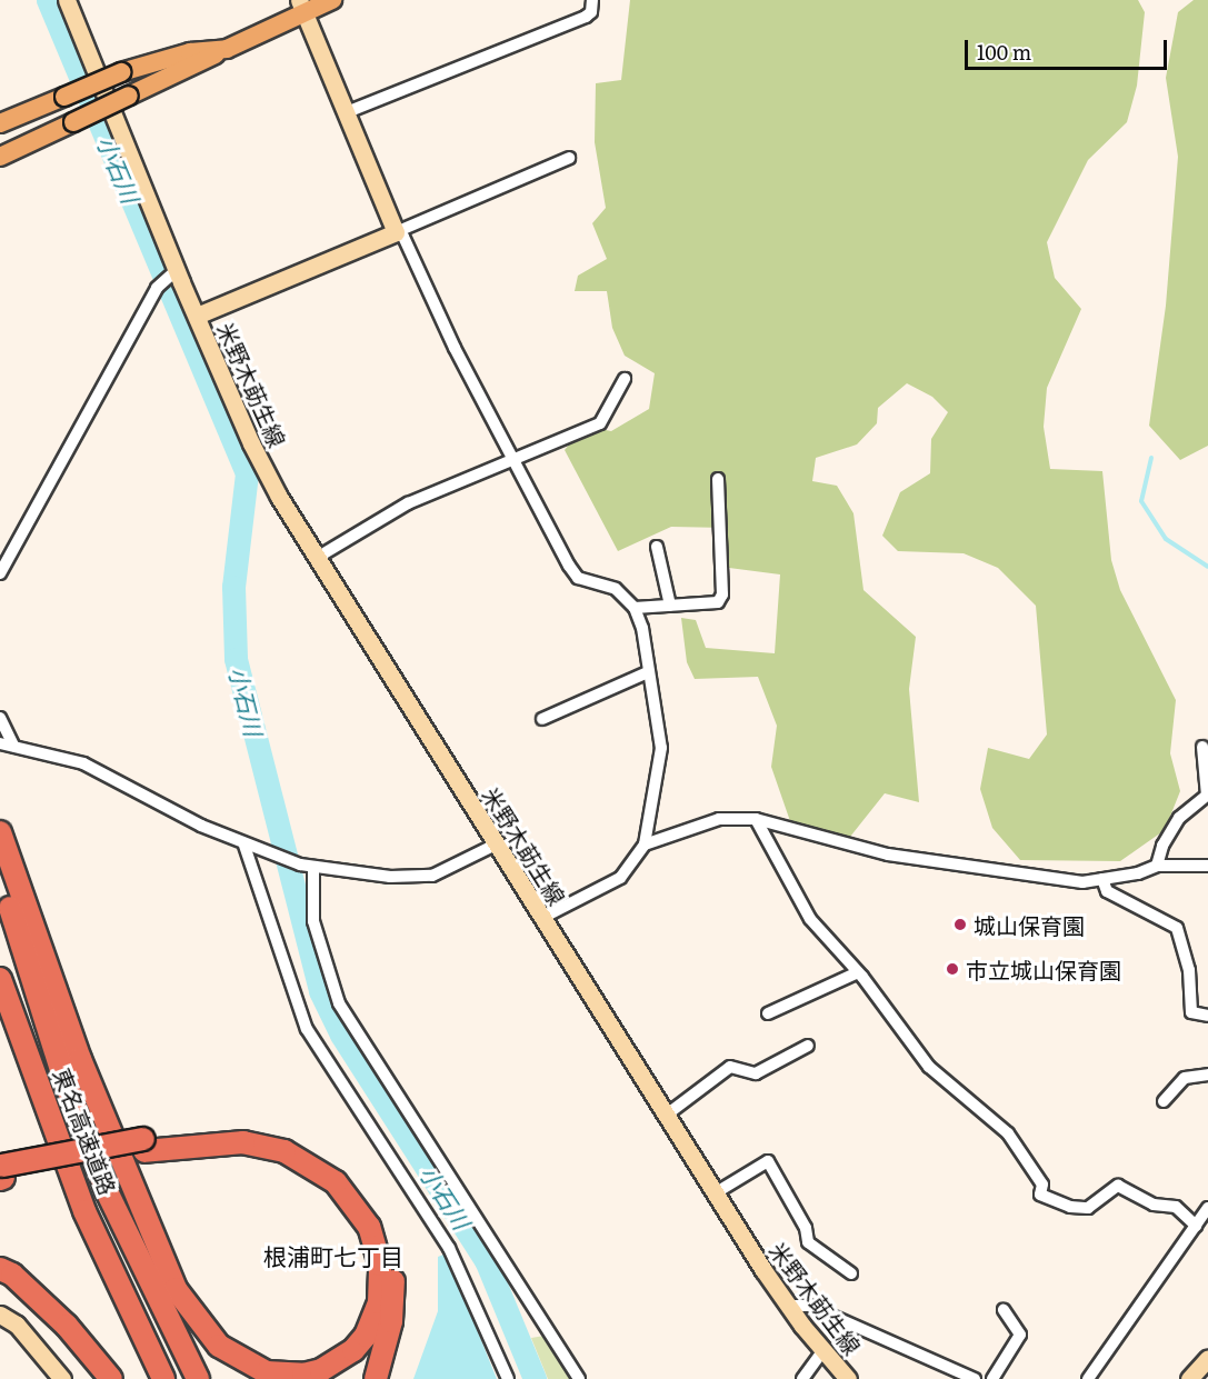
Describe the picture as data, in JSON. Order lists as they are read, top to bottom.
{
  "streets": {
    "highway": ["東名高速道路"],
    "main road": ["米野木莇生線"]
  },
  "districts": ["根浦町七丁目"],
  "water": ["小石川"],
  "places": ["城山保育園", "市立城山保育園"],
  "scale_bar": "100 m"
}
